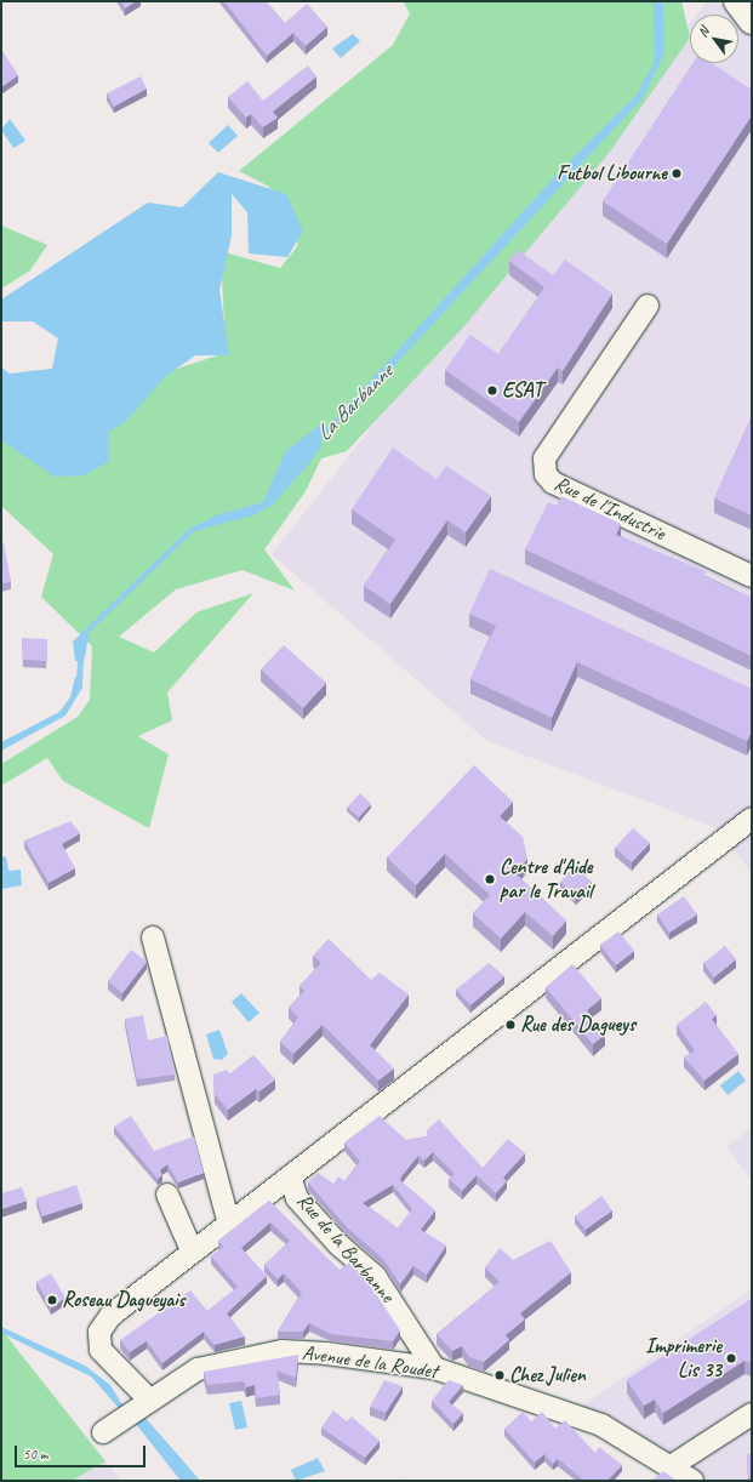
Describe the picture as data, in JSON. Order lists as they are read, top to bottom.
{
  "streets": {
    "street": ["Rue de l'Industrie", "Rue de la Barbanne", "Avenue de la Roudet"]
  },
  "crossings": [
    ["Rue de la Barbanne", "Avenue de la Roudet"]
  ],
  "water": ["La Barbanne"],
  "places": [
    "Futbol Libourne",
    "ESAT",
    "Centre d'Aide par le Travail",
    "Rue des Dagueys",
    "Roseau Dagueyais",
    "Imprimerie Lis 33",
    "Chez Julien"
  ],
  "scale_bar": "50 m",
  "north": "top left"
}
